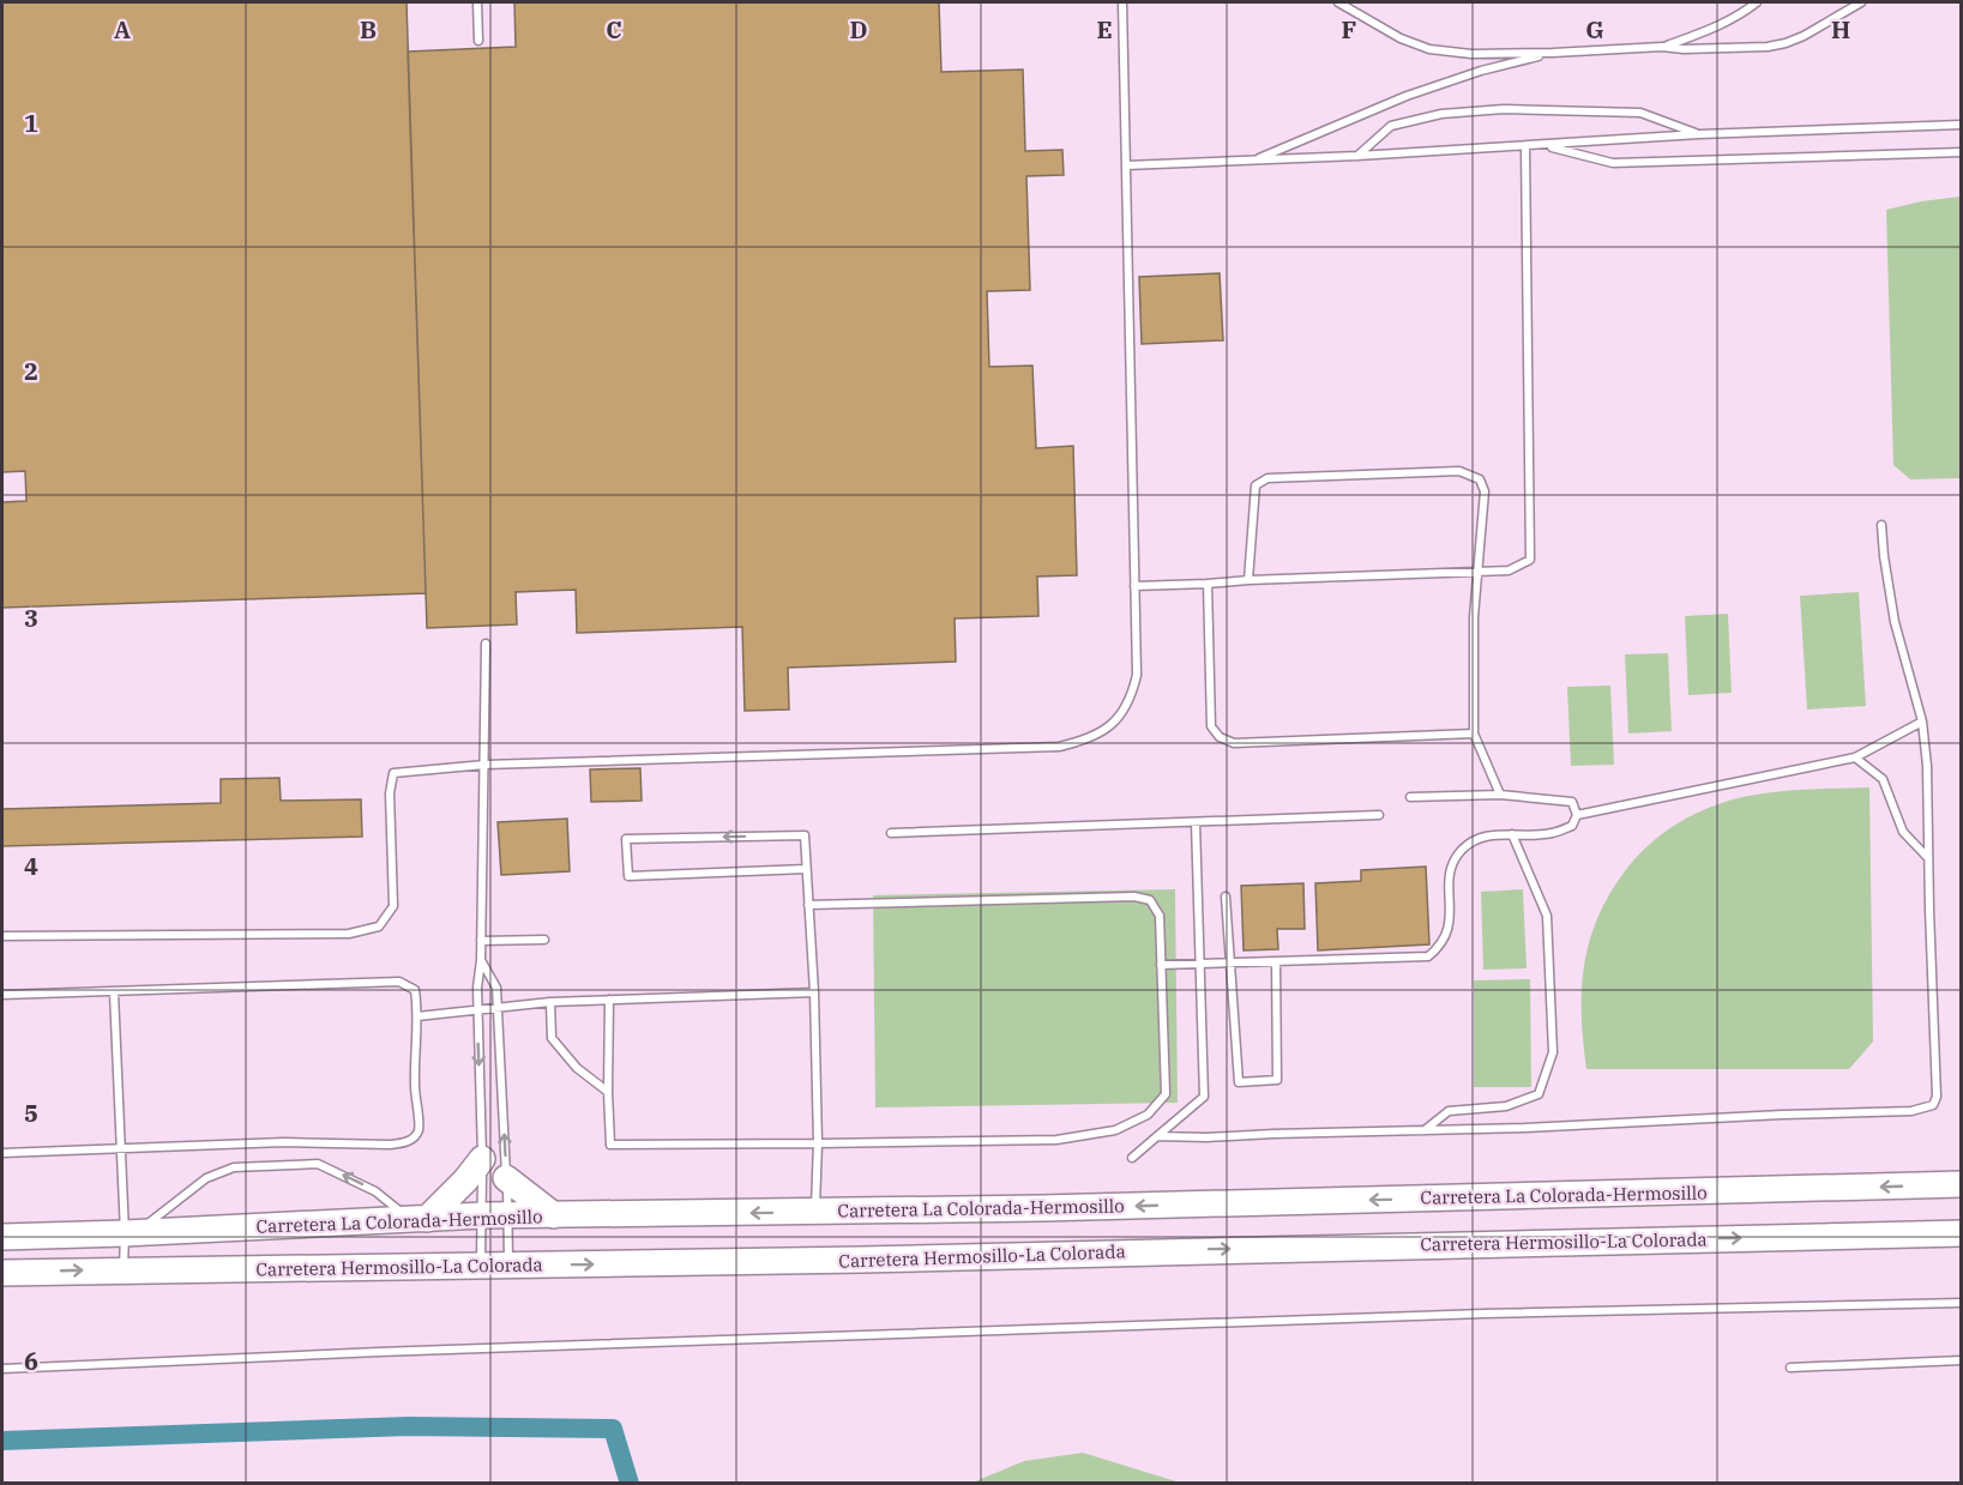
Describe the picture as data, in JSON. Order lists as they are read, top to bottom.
{
  "streets": {
    "highway": ["Carretera La Colorada-Hermosillo", "Carretera Hermosillo-La Colorada"]
  },
  "one_way": ["Carretera La Colorada-Hermosillo", "Carretera Hermosillo-La Colorada"],
  "grid": {
    "columns": [
      "A",
      "B",
      "C",
      "D",
      "E",
      "F",
      "G",
      "H"
    ],
    "rows": [
      "1",
      "2",
      "3",
      "4",
      "5",
      "6"
    ]
  }
}
